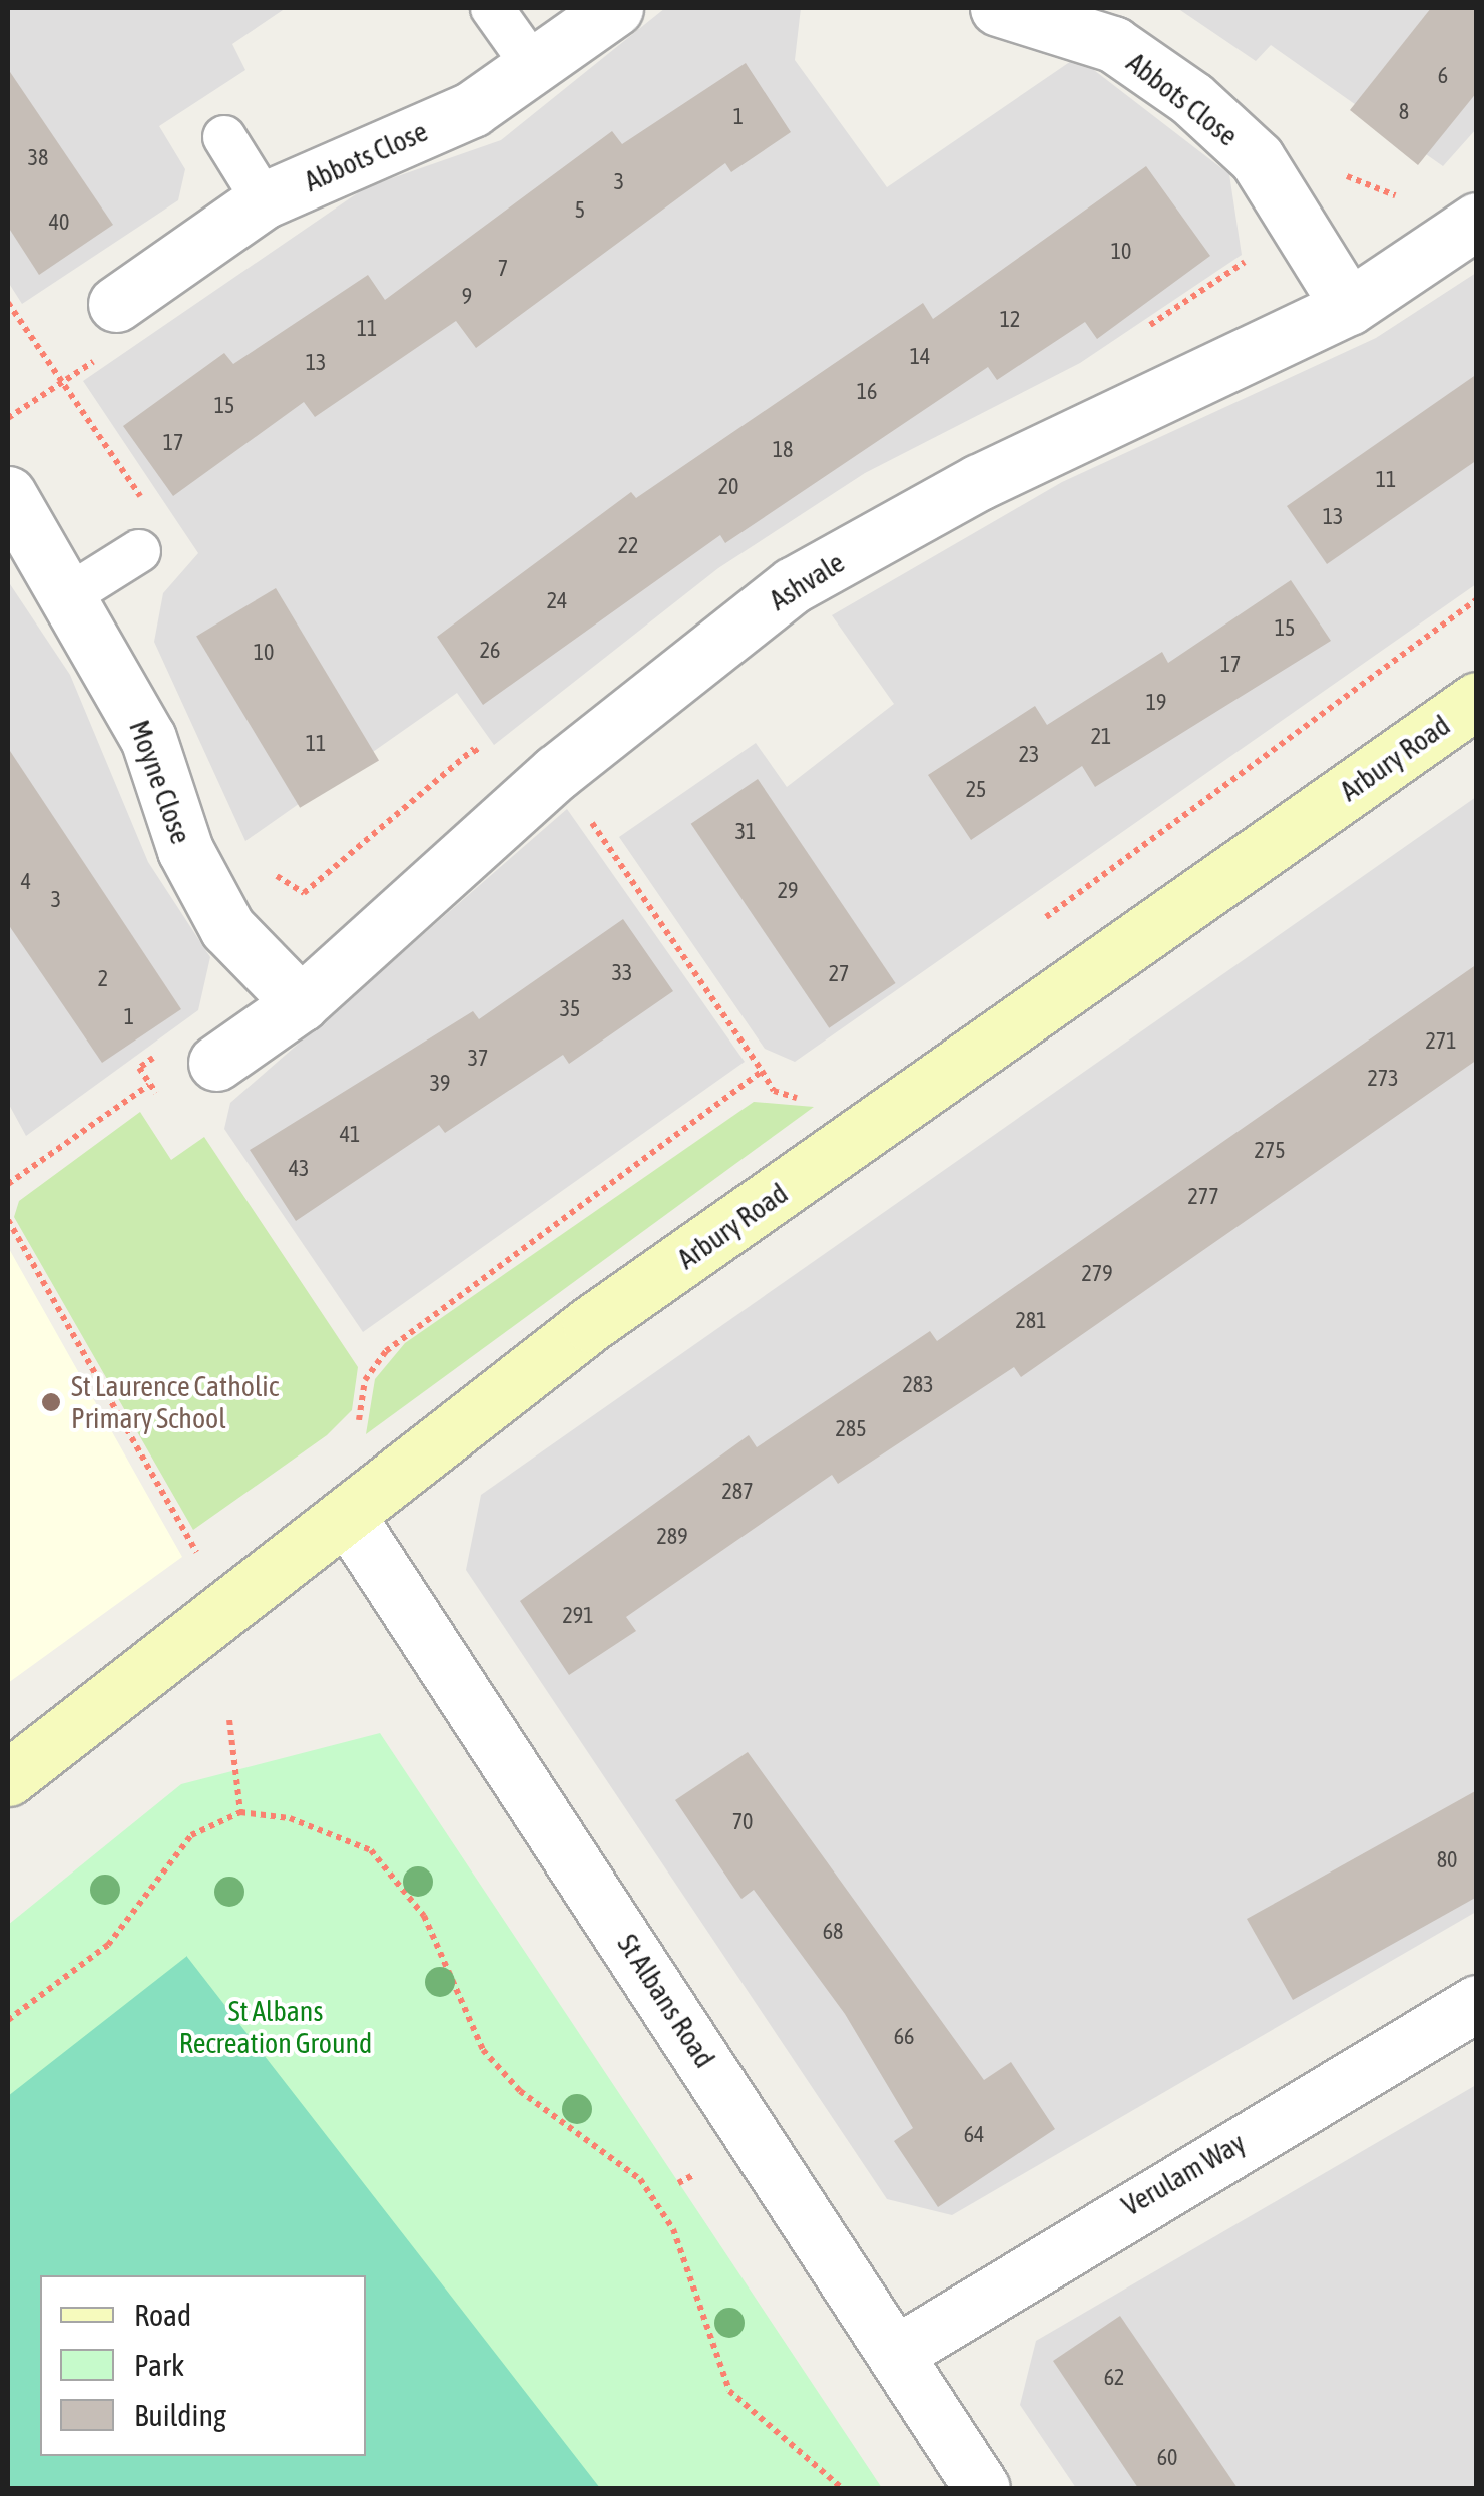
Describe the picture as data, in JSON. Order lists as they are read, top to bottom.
{
  "streets": {
    "street": [
      "Abbots Close",
      "Ashvale",
      "Arbury Road",
      "Moyne Close",
      "St Albans Road",
      "Verulam Way"
    ]
  },
  "crossings": [
    ["Abbots Close", "Ashvale"],
    ["Ashvale", "Moyne Close"],
    ["Arbury Road", "St Albans Road"],
    ["St Albans Road", "Verulam Way"]
  ],
  "parks": ["St Albans Recreation Ground"],
  "places": ["St Laurence Catholic Primary School"],
  "house_numbers": [
    "6",
    "8",
    "1",
    "38",
    "3",
    "5",
    "40",
    "10",
    "7",
    "9",
    "12",
    "11",
    "14",
    "13",
    "16",
    "15",
    "17",
    "18",
    "11",
    "20",
    "13",
    "22",
    "24",
    "15",
    "26",
    "10",
    "17",
    "19",
    "21",
    "11",
    "23",
    "25",
    "31",
    "4",
    "29",
    "3",
    "33",
    "27",
    "2",
    "35",
    "1",
    "271",
    "37",
    "273",
    "39",
    "41",
    "275",
    "43",
    "277",
    "279",
    "281",
    "283",
    "285",
    "287",
    "289",
    "291",
    "70",
    "80",
    "68",
    "66",
    "64",
    "62",
    "60"
  ],
  "legend": ["Road", "Park", "Building"]
}
